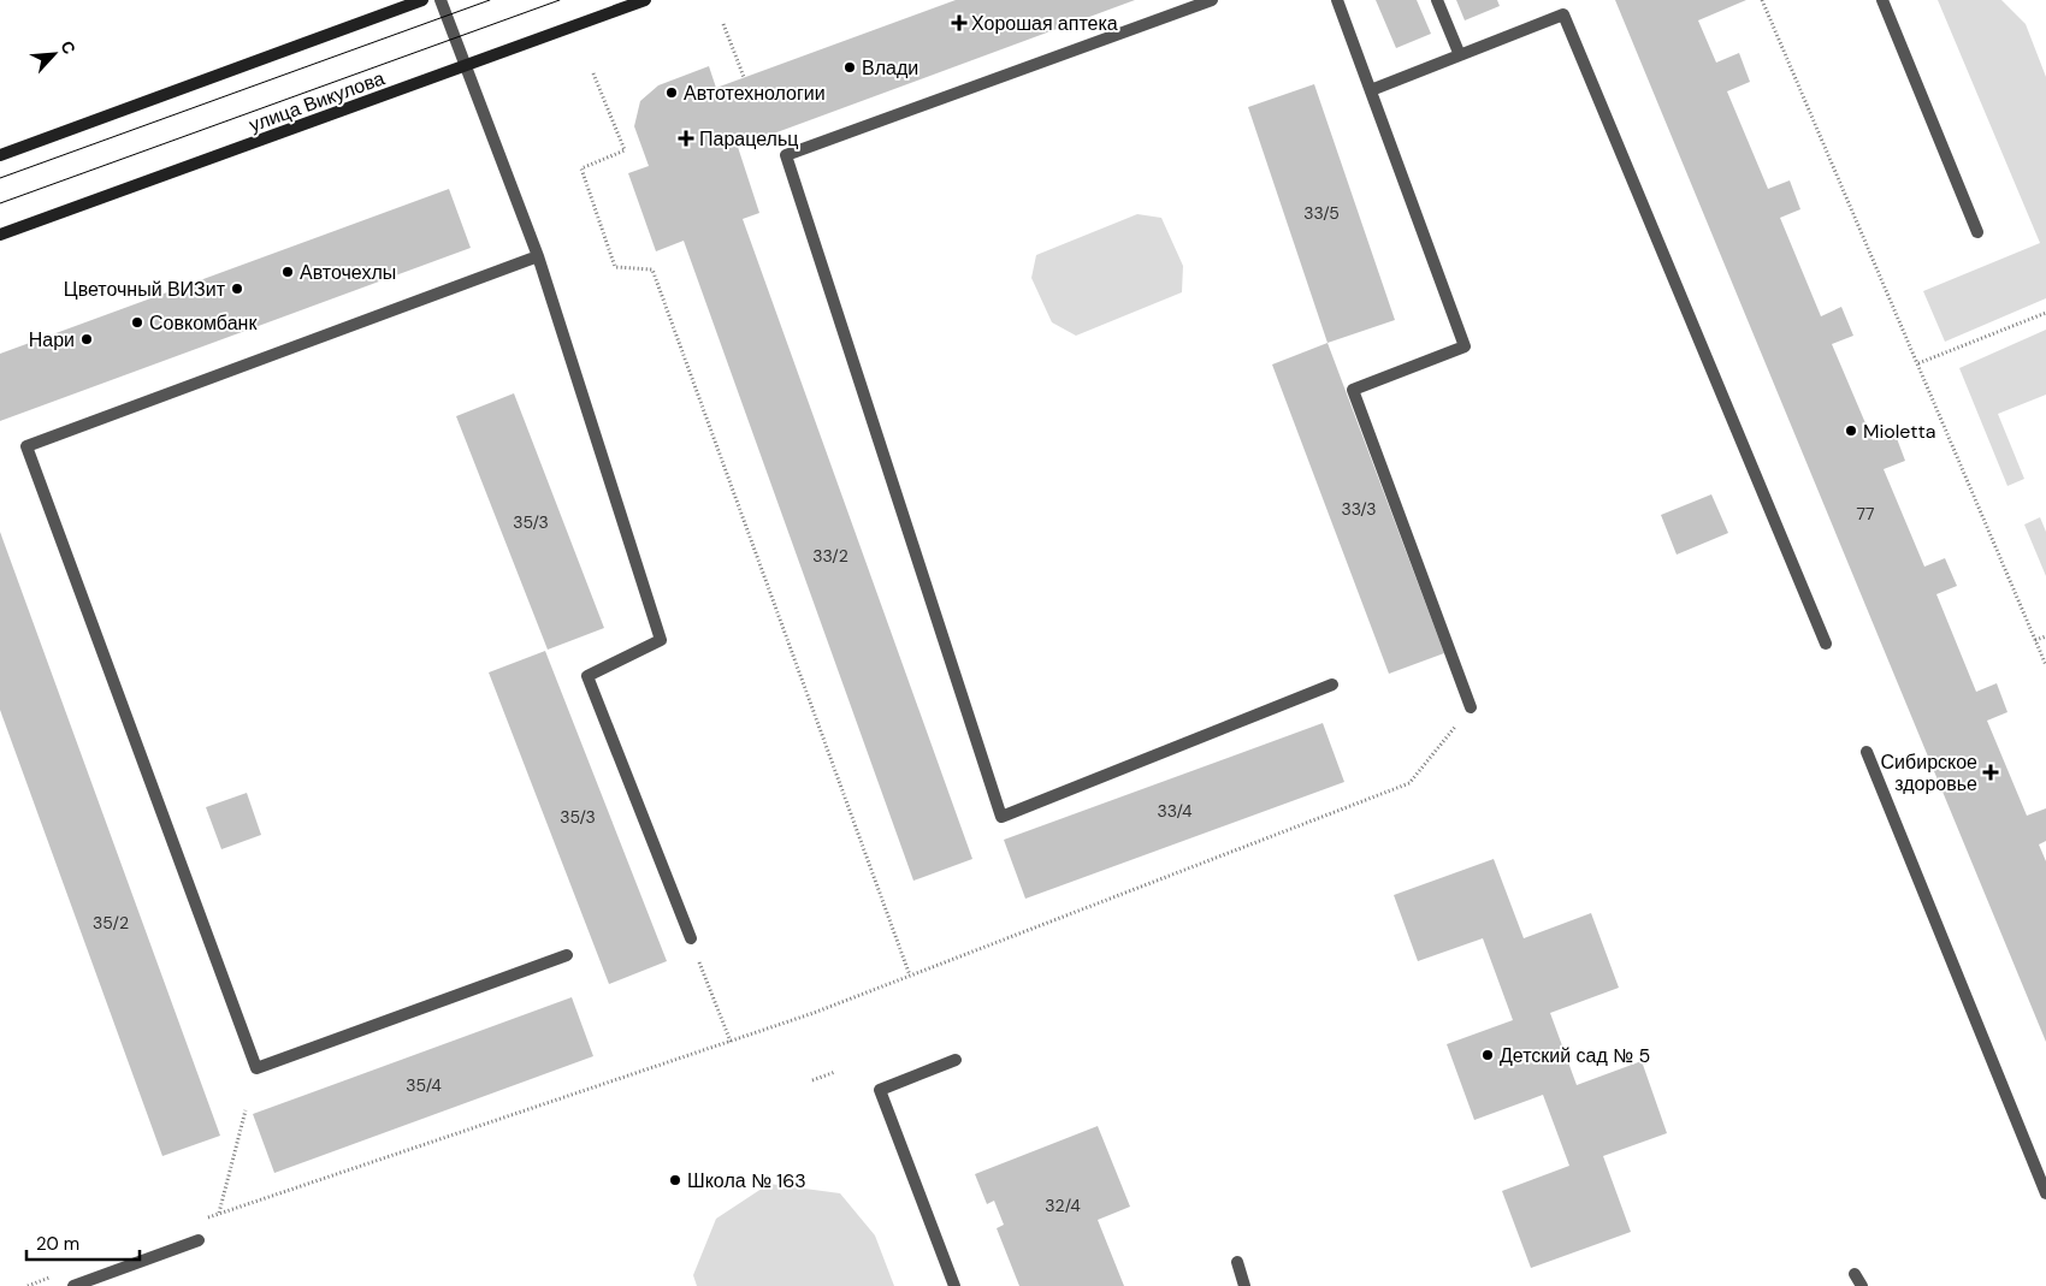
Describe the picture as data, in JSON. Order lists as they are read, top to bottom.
{
  "streets": {
    "street": ["улица Викулова"]
  },
  "places": {
    "health": ["Хорошая аптека", "Парацельц", "Сибирское здоровье"],
    "other": [
      "Влади",
      "Автотехнологии",
      "Авточехлы",
      "Цветочный ВИЗит",
      "Совкомбанк",
      "Нари",
      "Mioletta",
      "Детский сад № 5",
      "Школа № 163"
    ]
  },
  "house_numbers": [
    "33/5",
    "33/3",
    "77",
    "35/3",
    "33/2",
    "33/4",
    "35/3",
    "35/2",
    "35/4",
    "32/4"
  ],
  "scale_bar": "20 m",
  "north": "top right"
}
